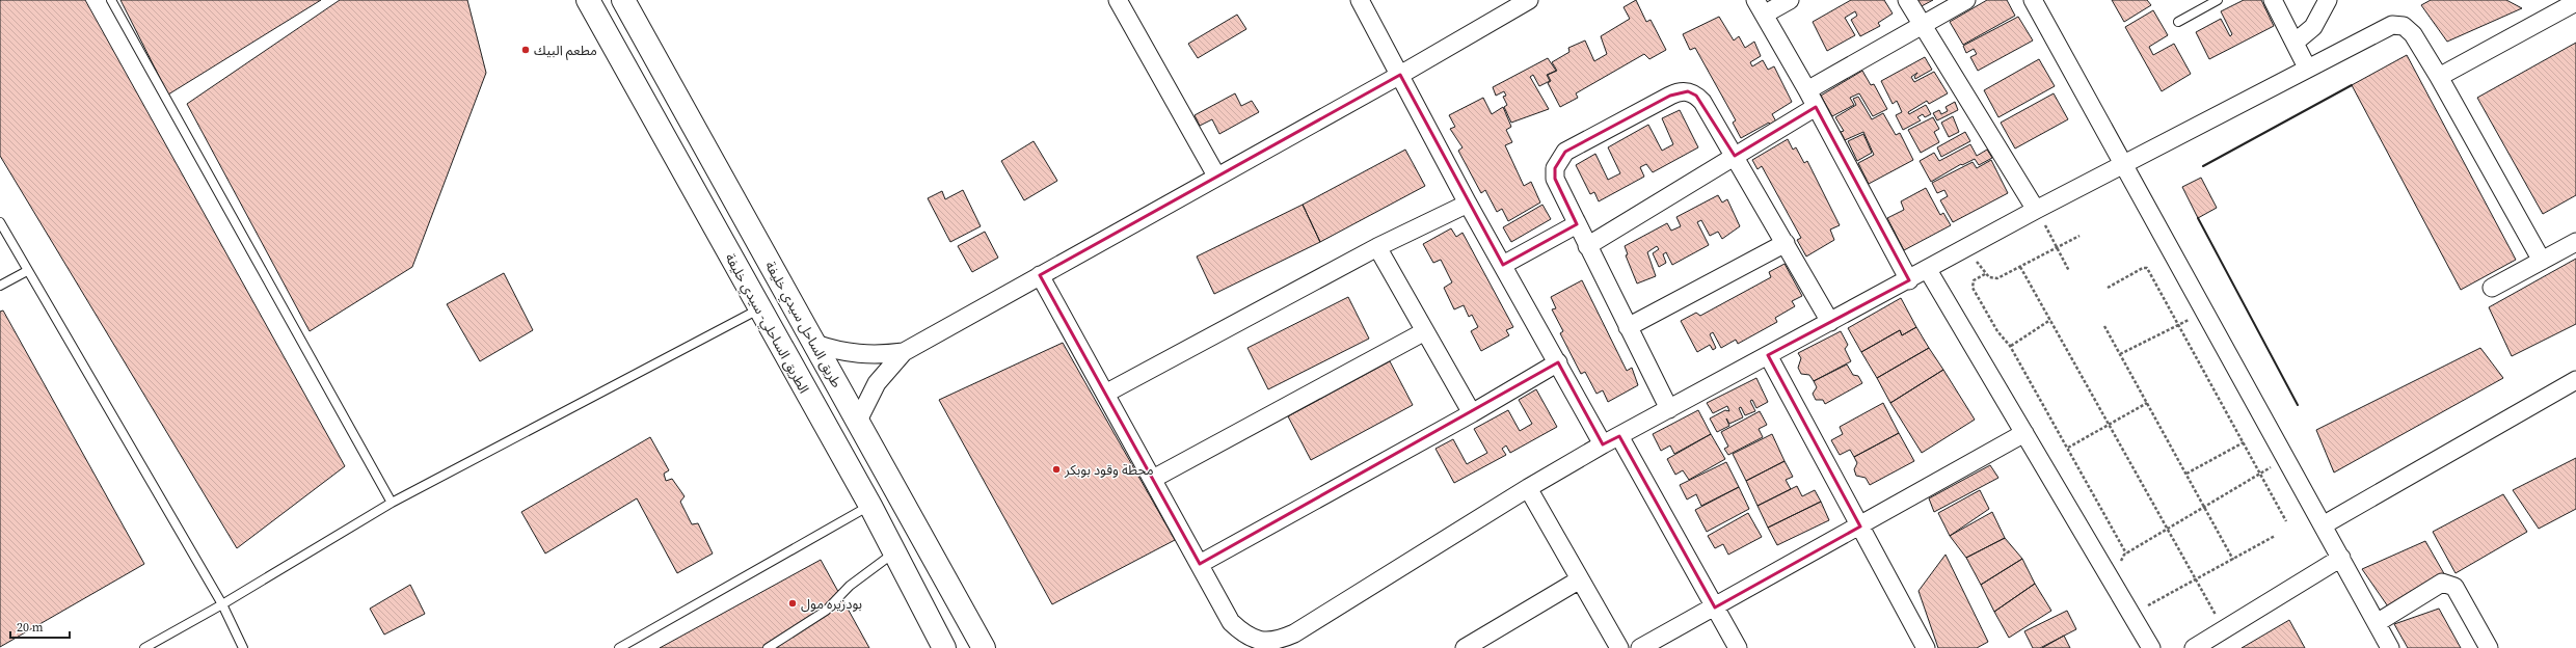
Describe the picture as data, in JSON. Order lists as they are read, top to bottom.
{
  "streets": {
    "highway": ["الطريق الساحلي- سيدي خليفة", "طريق الساحل سيدي خليفة"]
  },
  "places": ["مطعم البيك", "محطة وقود بوبكر", "بودزيره مول"],
  "scale_bar": "20 m"
}
